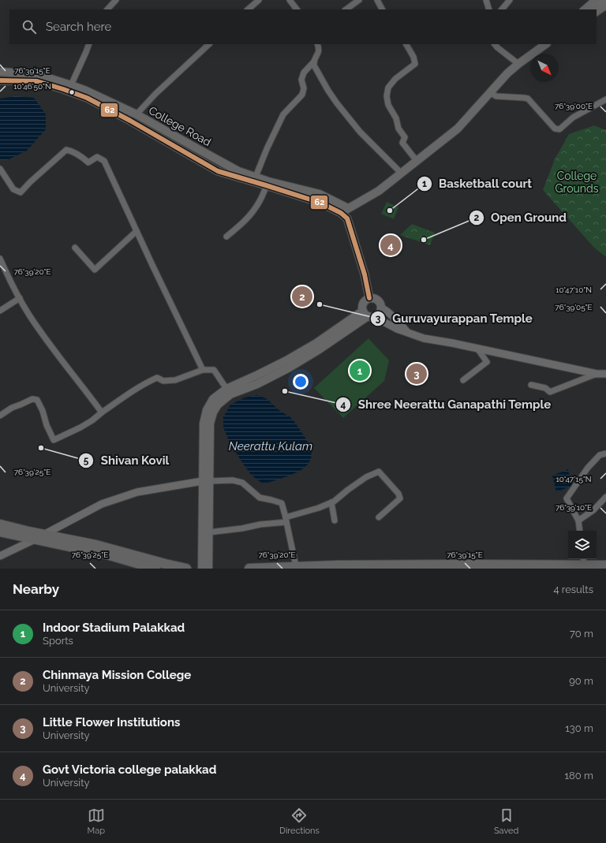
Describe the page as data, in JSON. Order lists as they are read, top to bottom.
{
  "streets": {
    "main road": ["College Road"]
  },
  "water": ["Neerattu Kulam"],
  "parks": ["College Grounds"],
  "places": [
    "Basketball court",
    "Open Ground",
    "Guruvayurappan Temple",
    "Shree Neerattu Ganapathi Temple",
    "Shivan Kovil"
  ],
  "lines": ["transit line 62"],
  "north": "bottom right",
  "page": {
    "search": "Search here",
    "pins": [
      "4",
      "2",
      "1",
      "3"
    ],
    "heading": ["Nearby", "4 results"],
    "list": [
      {
        "mark": "1",
        "name": "Indoor Stadium Palakkad",
        "note": "Sports",
        "value": "70 m"
      },
      {
        "mark": "2",
        "name": "Chinmaya Mission College",
        "note": "University",
        "value": "90 m"
      },
      {
        "mark": "3",
        "name": "Little Flower Institutions",
        "note": "University",
        "value": "130 m"
      },
      {
        "mark": "4",
        "name": "Govt Victoria college palakkad",
        "note": "University",
        "value": "180 m"
      }
    ],
    "nav": ["Map", "Directions", "Saved"]
  },
  "coordinates": [
    "76°39'15\"E",
    "10°46'50\"N",
    "76°39'00\"E",
    "76°39'20\"E",
    "10°47'10\"N",
    "76°39'05\"E",
    "76°39'25\"E",
    "10°47'15\"N",
    "76°39'10\"E"
  ]
}
